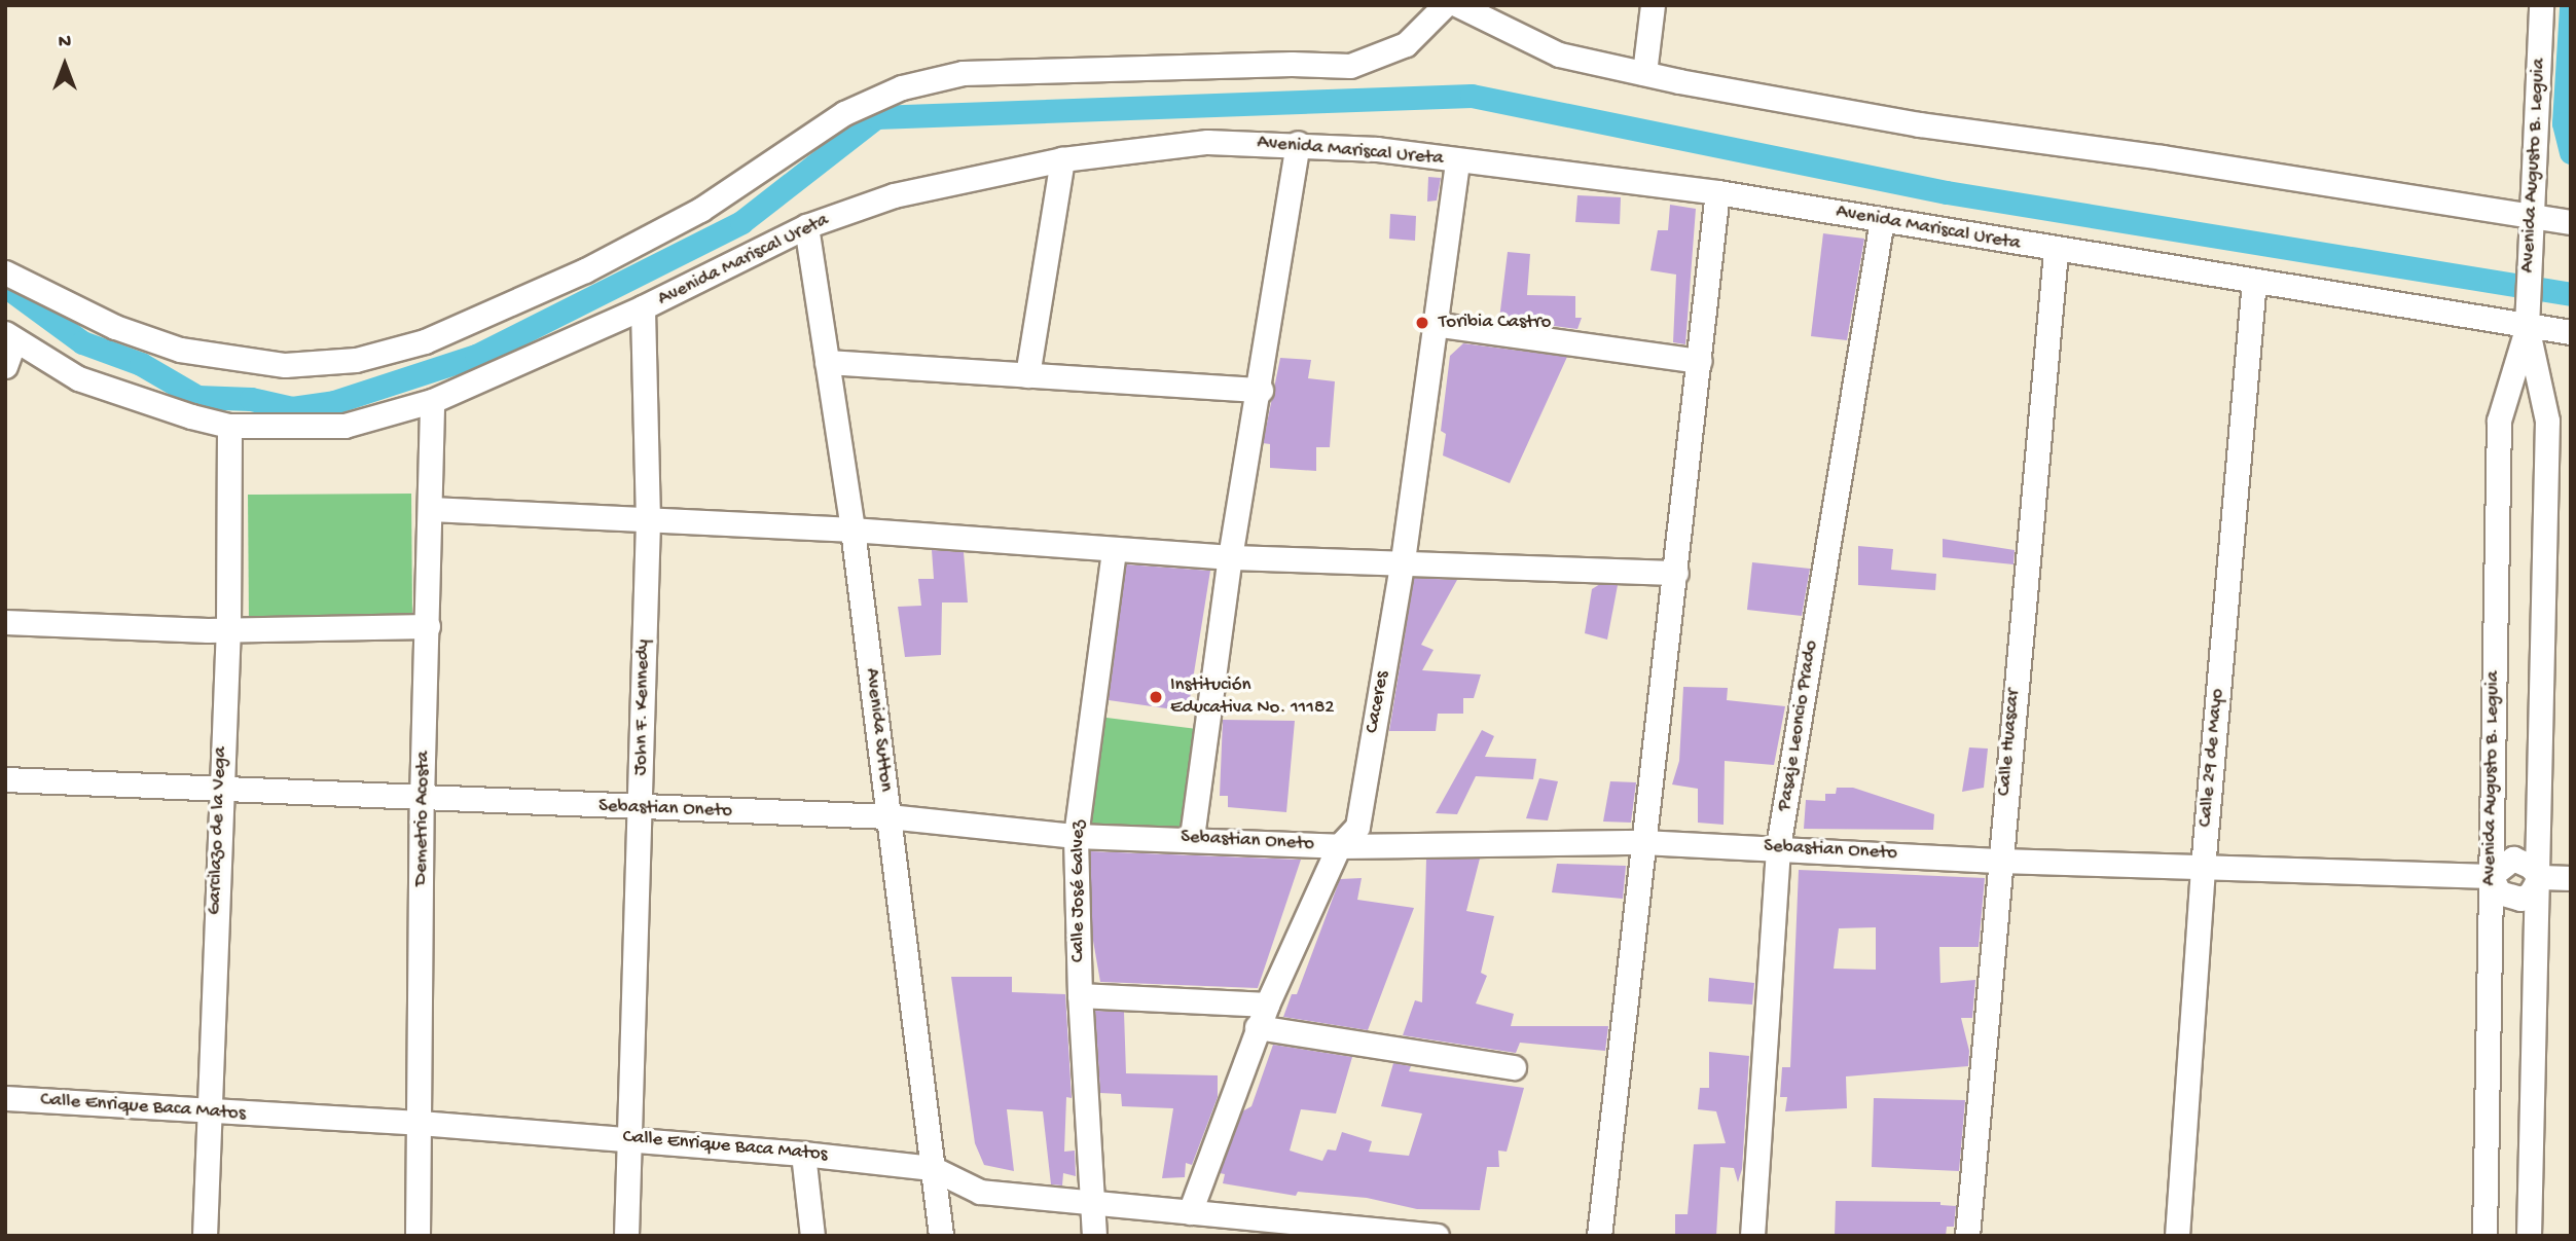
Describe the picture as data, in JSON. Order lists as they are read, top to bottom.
{
  "streets": {
    "street": [
      "Avenida Mariscal Ureta",
      "Avenida Augusto B. Leguia",
      "Caceres",
      "John F. Kennedy",
      "Pasaje Leoncio Prado",
      "Avenida Sutton",
      "Calle Huascar",
      "Calle 29 de Mayo",
      "Sebastian Oneto",
      "Demetrio Acosta",
      "Garcilazo de la Vega",
      "Calle José Galvez",
      "Calle Enrique Baca Matos"
    ]
  },
  "crossings": [
    ["Avenida Mariscal Ureta", "Avenida Augusto B. Leguia"],
    ["Avenida Mariscal Ureta", "Caceres"],
    ["Avenida Mariscal Ureta", "John F. Kennedy"],
    ["Avenida Mariscal Ureta", "Pasaje Leoncio Prado"],
    ["Avenida Mariscal Ureta", "Avenida Sutton"],
    ["Avenida Mariscal Ureta", "Calle Huascar"],
    ["Avenida Mariscal Ureta", "Calle 29 de Mayo"],
    ["Avenida Mariscal Ureta", "Demetrio Acosta"],
    ["Avenida Mariscal Ureta", "Garcilazo de la Vega"],
    ["Avenida Augusto B. Leguia", "Sebastian Oneto"],
    ["Caceres", "Sebastian Oneto"],
    ["Caceres", "Calle Enrique Baca Matos"],
    ["John F. Kennedy", "Sebastian Oneto"],
    ["John F. Kennedy", "Calle Enrique Baca Matos"],
    ["Pasaje Leoncio Prado", "Sebastian Oneto"],
    ["Avenida Sutton", "Sebastian Oneto"],
    ["Avenida Sutton", "Calle Enrique Baca Matos"],
    ["Calle Huascar", "Sebastian Oneto"],
    ["Calle 29 de Mayo", "Sebastian Oneto"],
    ["Sebastian Oneto", "Demetrio Acosta"],
    ["Sebastian Oneto", "Garcilazo de la Vega"],
    ["Sebastian Oneto", "Calle José Galvez"],
    ["Demetrio Acosta", "Calle Enrique Baca Matos"],
    ["Garcilazo de la Vega", "Calle Enrique Baca Matos"],
    ["Calle José Galvez", "Calle Enrique Baca Matos"]
  ],
  "places": ["Toribia Castro", "Institución Educativa No. 11182"],
  "north": "top"
}
